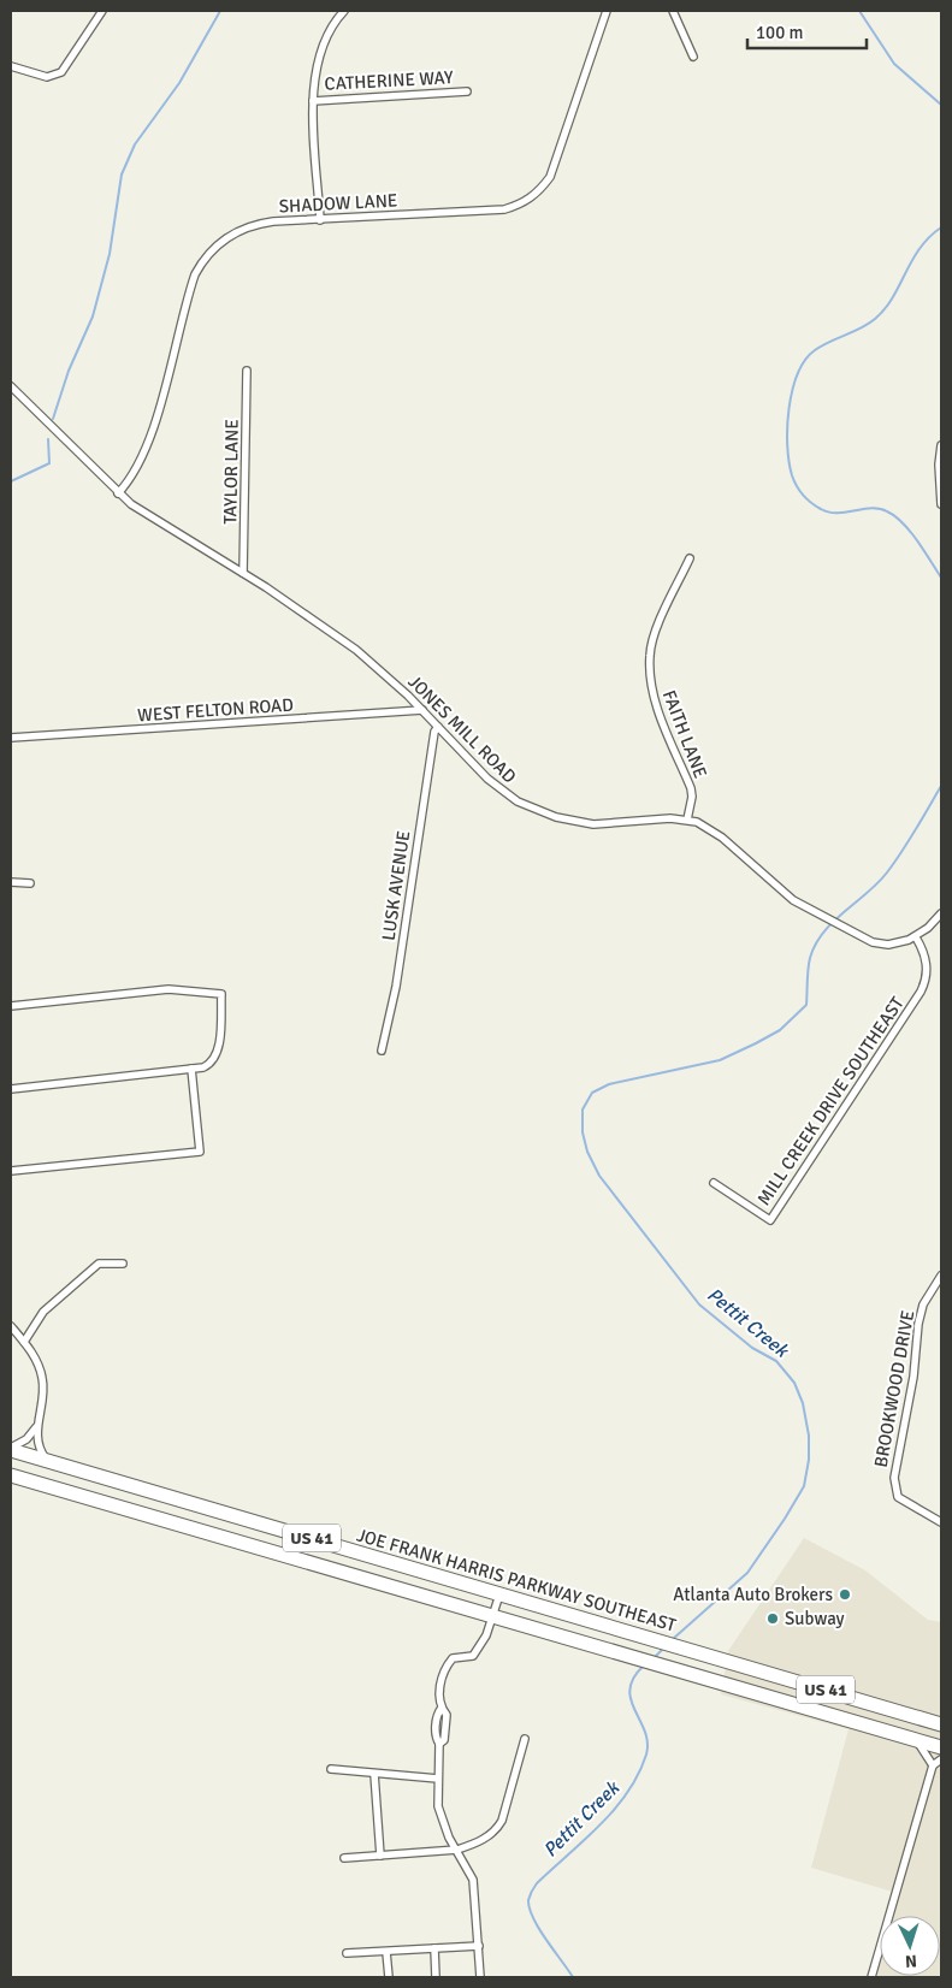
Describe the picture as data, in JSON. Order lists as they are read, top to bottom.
{
  "streets": {
    "highway": ["US 41", "JOE FRANK HARRIS PARKWAY SOUTHEAST"],
    "street": [
      "CATHERINE WAY",
      "SHADOW LANE",
      "TAYLOR LANE",
      "WEST FELTON ROAD",
      "JONES MILL ROAD",
      "FAITH LANE",
      "LUSK AVENUE",
      "MILL CREEK DRIVE SOUTHEAST",
      "BROOKWOOD DRIVE"
    ]
  },
  "crossings": [
    ["SHADOW LANE", "JONES MILL ROAD"],
    ["TAYLOR LANE", "JONES MILL ROAD"],
    ["WEST FELTON ROAD", "JONES MILL ROAD"],
    ["JONES MILL ROAD", "FAITH LANE"],
    ["JONES MILL ROAD", "LUSK AVENUE"],
    ["JONES MILL ROAD", "MILL CREEK DRIVE SOUTHEAST"]
  ],
  "water": ["Pettit Creek"],
  "places": ["Atlanta Auto Brokers", "Subway"],
  "scale_bar": "100 m",
  "north": "bottom"
}
